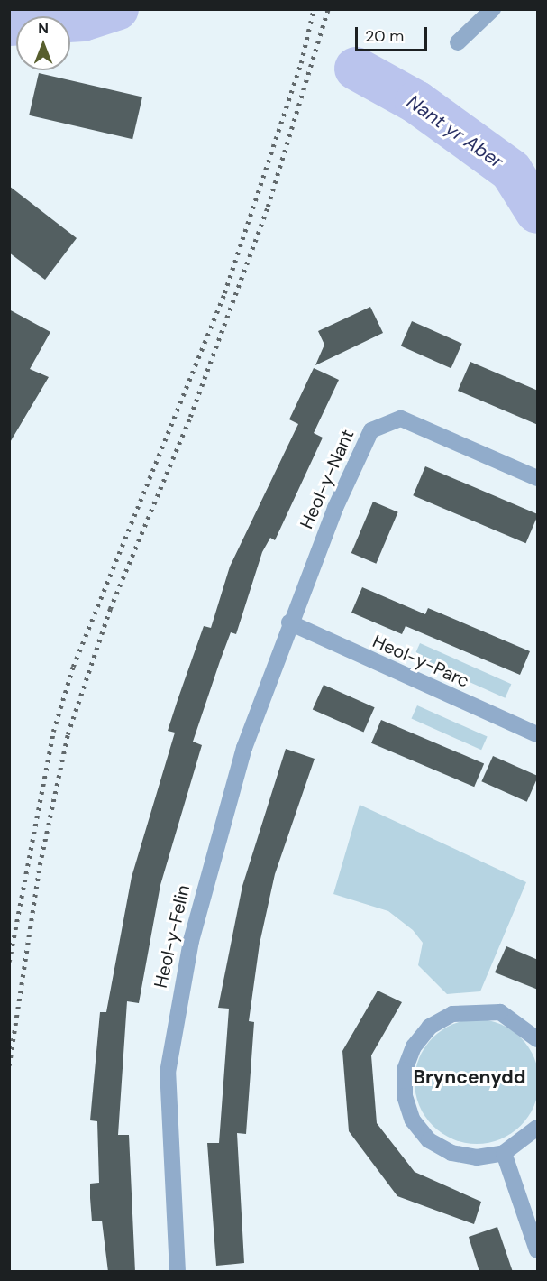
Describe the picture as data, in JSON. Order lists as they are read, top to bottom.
{
  "streets": {
    "street": ["Heol-y-Nant", "Heol-y-Parc", "Heol-y-Felin"]
  },
  "crossings": [
    ["Heol-y-Nant", "Heol-y-Parc"],
    ["Heol-y-Nant", "Heol-y-Felin"],
    ["Heol-y-Parc", "Heol-y-Felin"]
  ],
  "districts": ["Bryncenydd"],
  "water": ["Nant yr Aber"],
  "scale_bar": "20 m",
  "north": "top"
}
